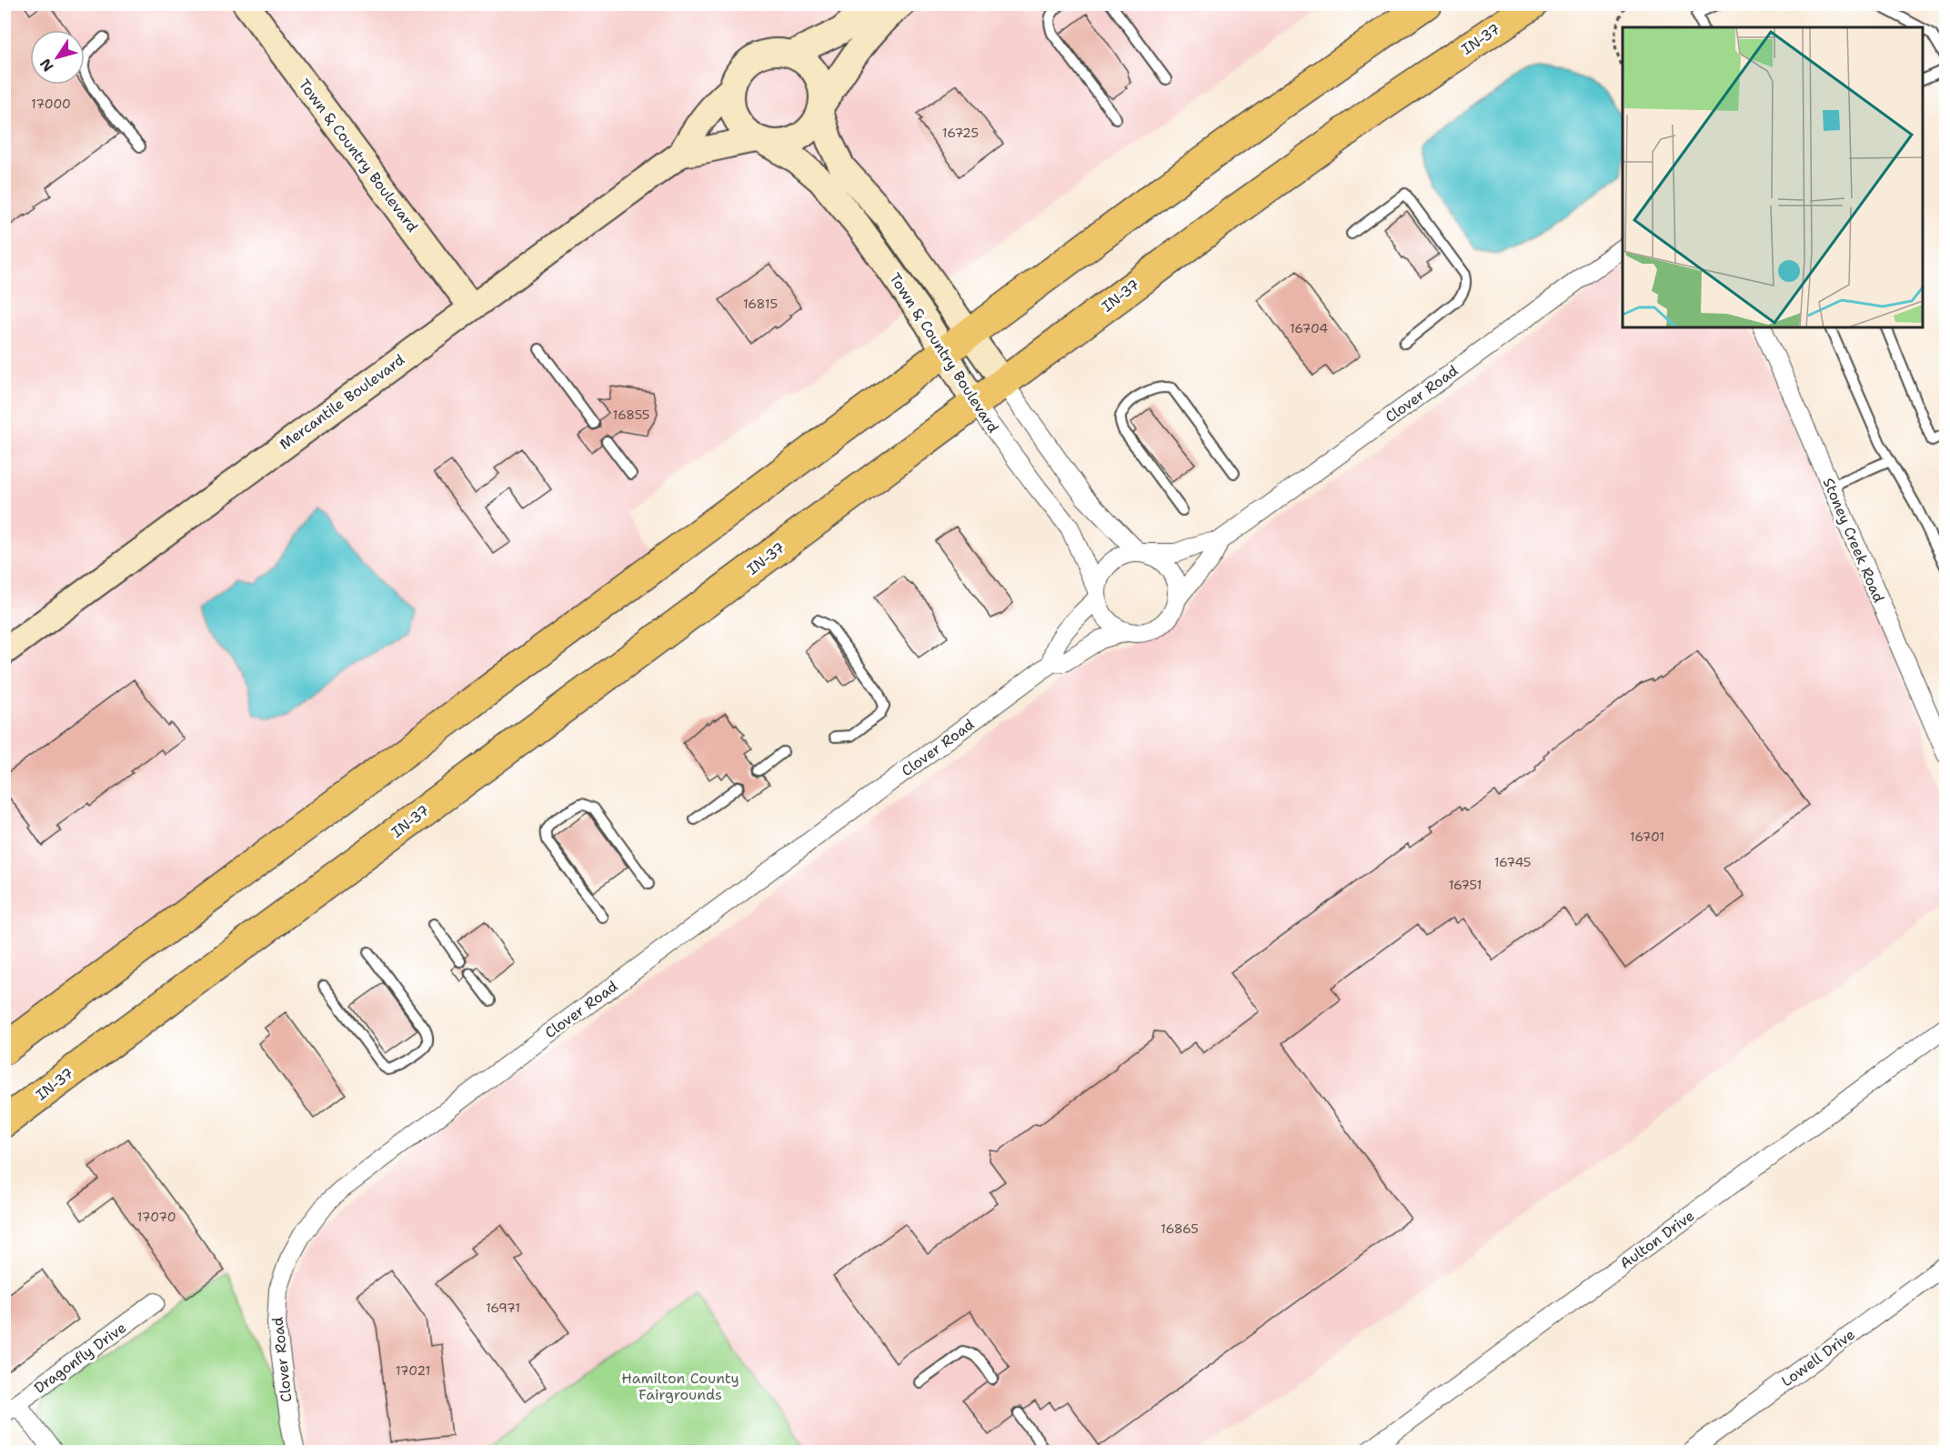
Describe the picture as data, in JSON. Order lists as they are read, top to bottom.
{
  "streets": {
    "highway": ["IN-37"],
    "street": [
      "Town & Country Boulevard",
      "Clover Road",
      "Mercantile Boulevard",
      "Stoney Creek Road",
      "Aulton Drive",
      "Dragonfly Drive",
      "Lowell Drive"
    ]
  },
  "crossings": [
    ["IN-37", "Town & Country Boulevard"],
    ["Town & Country Boulevard", "Clover Road"],
    ["Town & Country Boulevard", "Mercantile Boulevard"]
  ],
  "parks": ["Hamilton County Fairgrounds"],
  "house_numbers": [
    "17000",
    "16725",
    "16815",
    "16704",
    "16855",
    "16701",
    "16745",
    "16751",
    "17070",
    "16865",
    "16971",
    "17021"
  ],
  "north": "bottom left"
}
